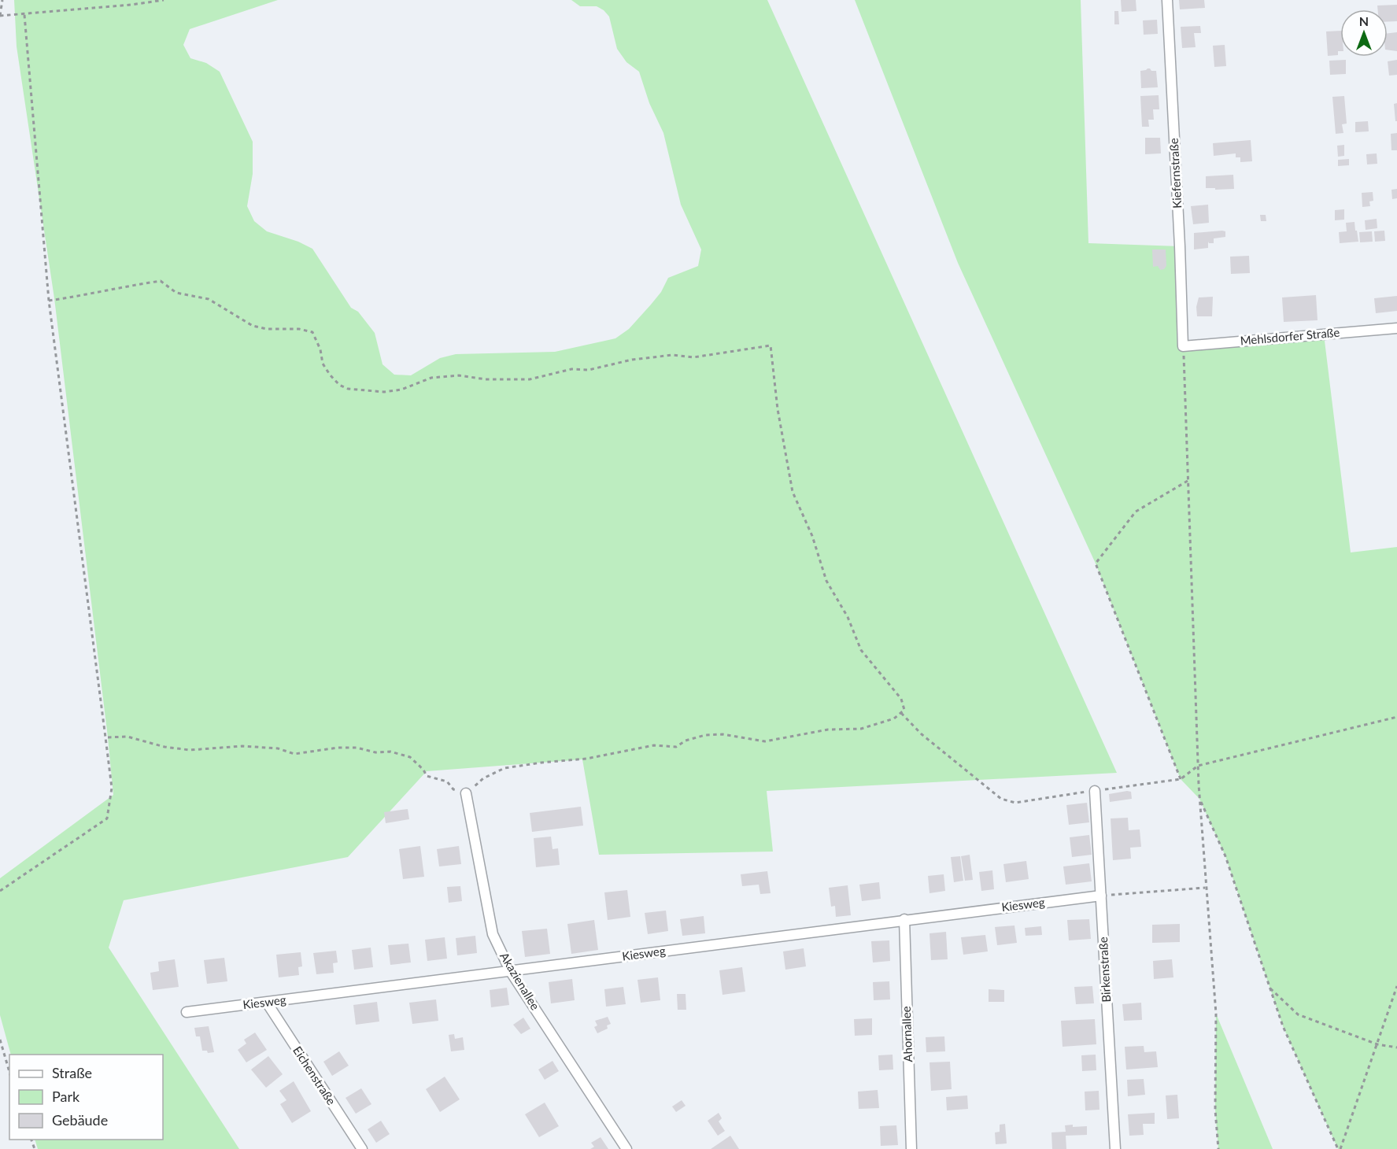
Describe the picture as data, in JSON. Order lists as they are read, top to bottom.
{
  "streets": {
    "street": [
      "Kiefernstraße",
      "Mehlsdorfer Straße",
      "Kiesweg",
      "Birkenstraße",
      "Akazienallee",
      "Ahornallee",
      "Eichenstraße"
    ]
  },
  "crossings": [
    ["Kiefernstraße", "Mehlsdorfer Straße"],
    ["Kiesweg", "Birkenstraße"],
    ["Kiesweg", "Akazienallee"],
    ["Kiesweg", "Ahornallee"],
    ["Kiesweg", "Eichenstraße"]
  ],
  "legend": ["Straße", "Park", "Gebäude"],
  "north": "top"
}
